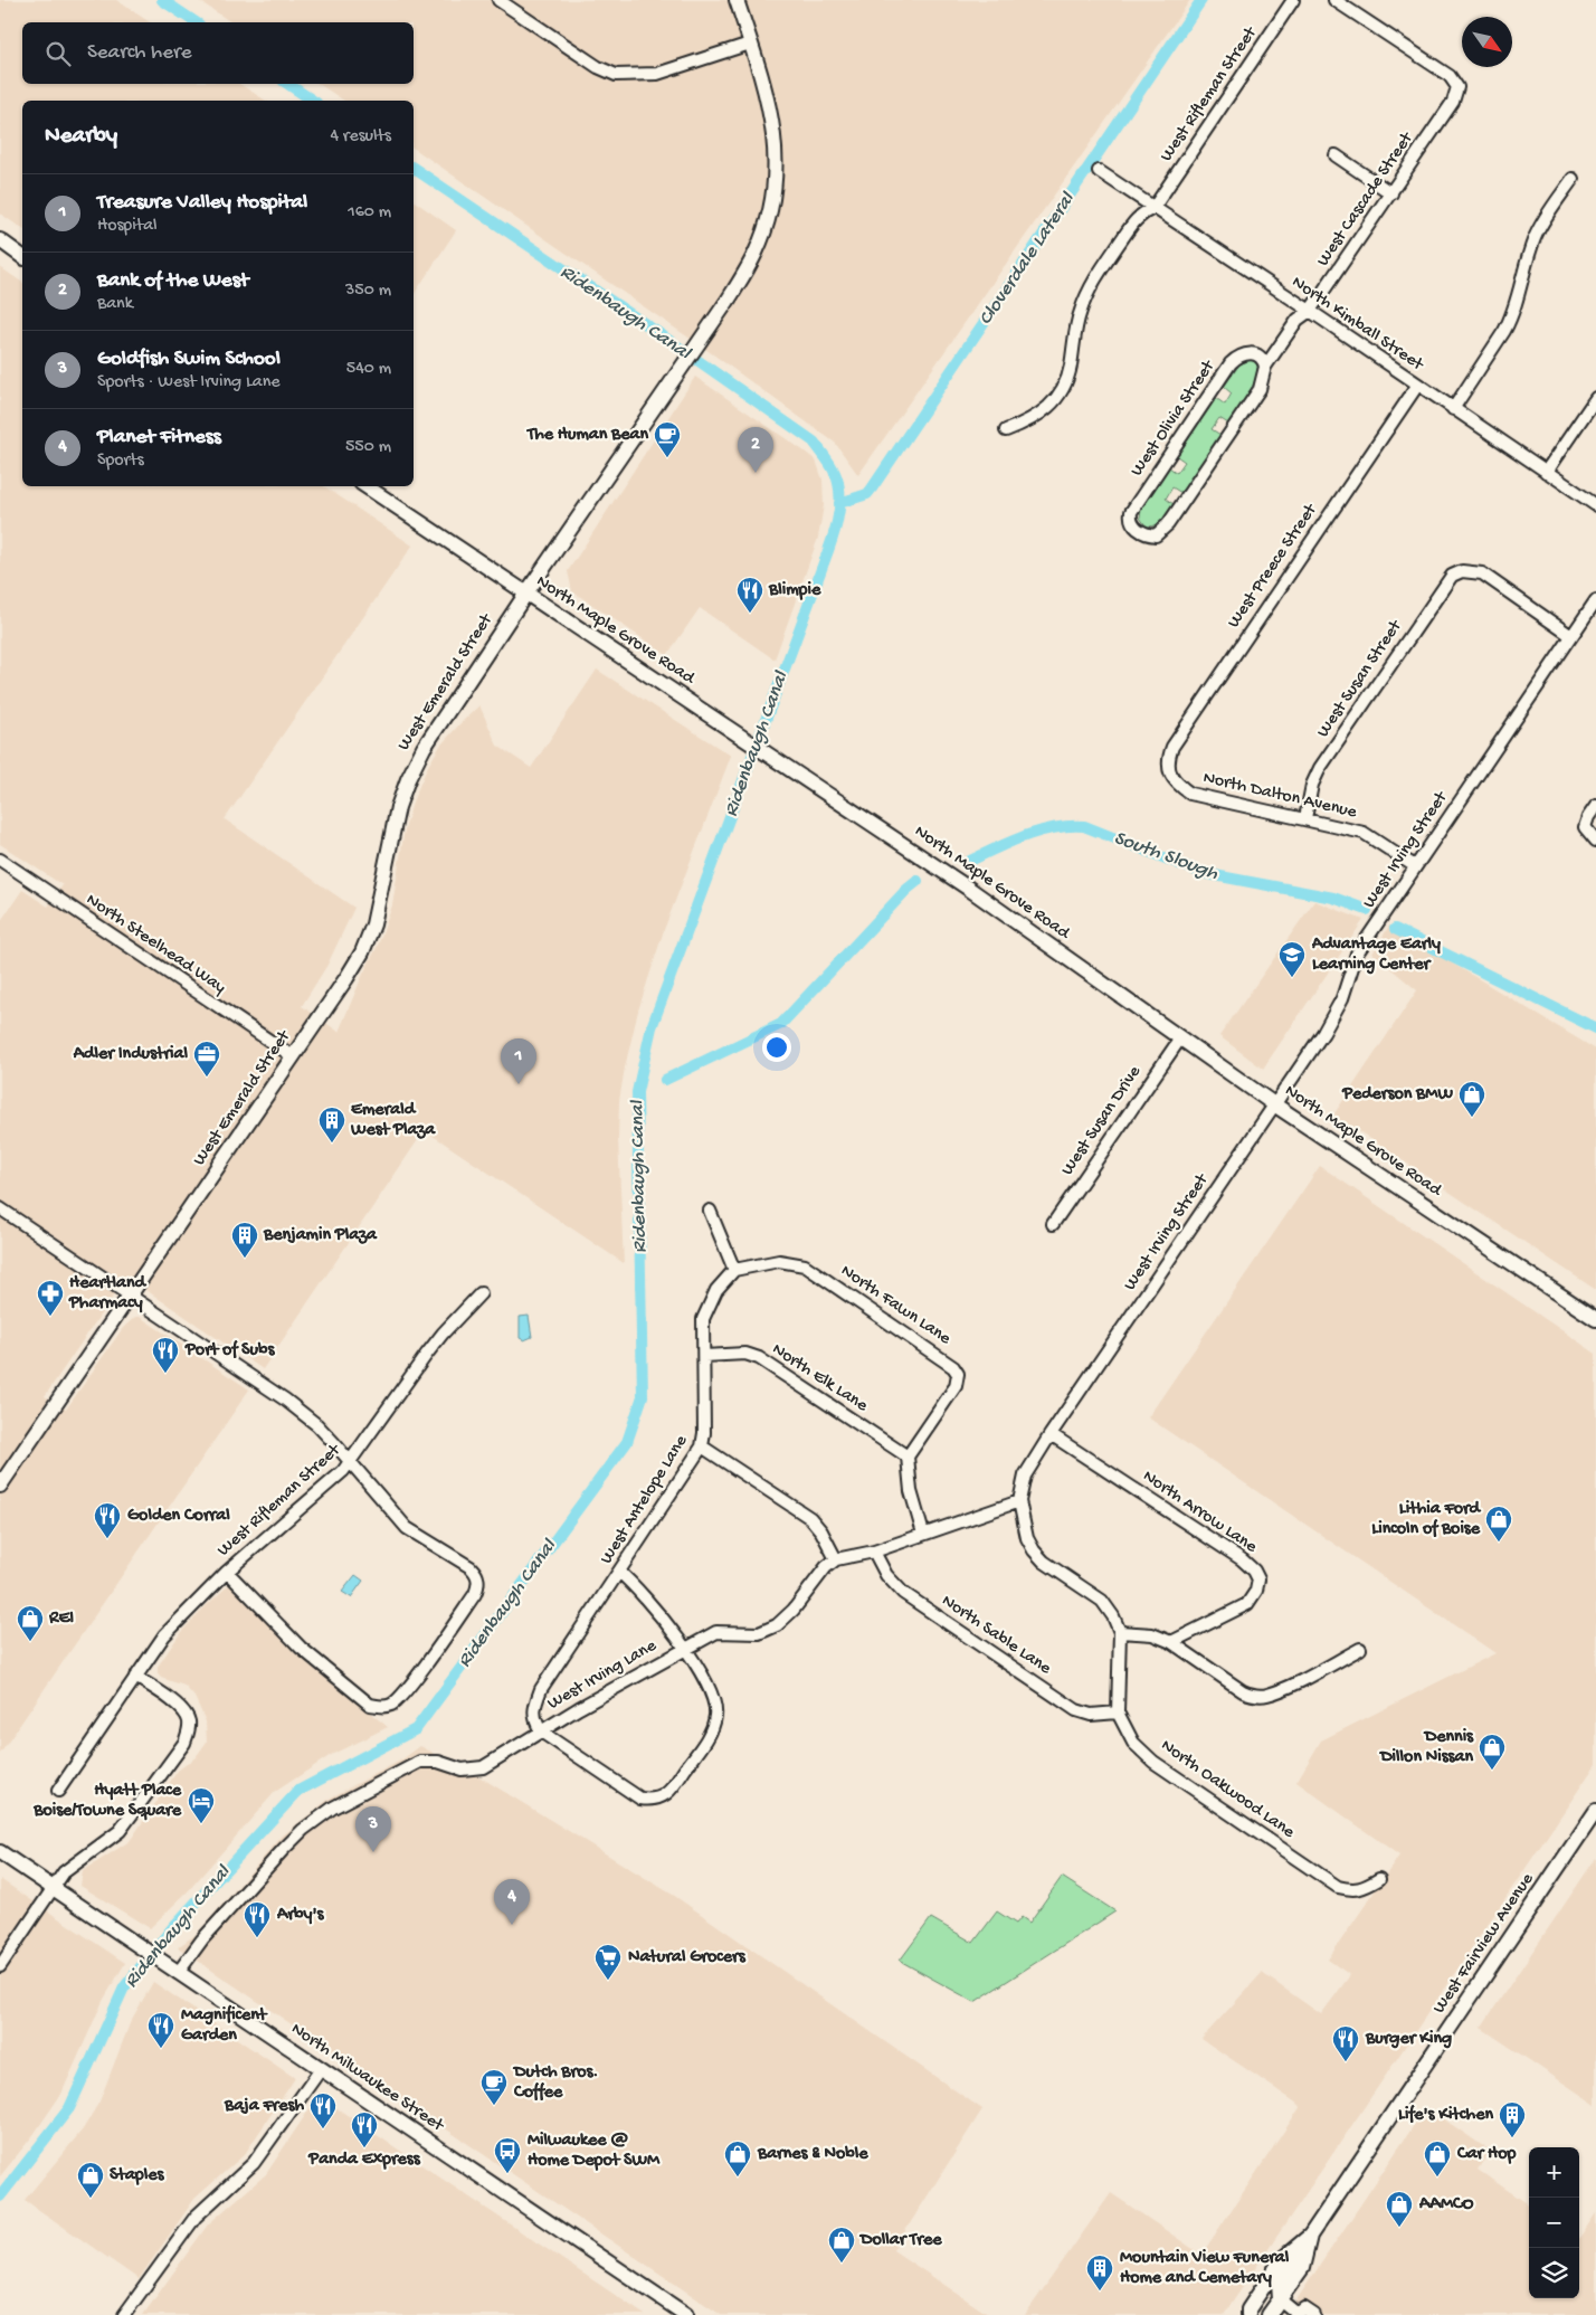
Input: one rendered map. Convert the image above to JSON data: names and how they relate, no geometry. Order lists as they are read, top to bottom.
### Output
{
  "streets": {
    "main road": [
      "North Maple Grove Road",
      "West Emerald Street",
      "West Fairview Avenue",
      "North Milwaukee Street"
    ],
    "street": [
      "West Rifleman Street",
      "West Cascade Street",
      "North Kimball Street",
      "West Olivia Street",
      "West Preece Street",
      "West Susan Street",
      "North Dalton Avenue",
      "West Irving Street",
      "North Steelhead Way",
      "West Susan Drive",
      "North Fawn Lane",
      "North Elk Lane",
      "West Antelope Lane",
      "North Arrow Lane",
      "North Sable Lane",
      "West Irving Lane",
      "North Oakwood Lane"
    ]
  },
  "crossings": [
    ["West Rifleman Street", "North Kimball Street"],
    ["West Cascade Street", "North Kimball Street"],
    ["West Cascade Street", "West Olivia Street"],
    ["North Kimball Street", "West Preece Street"],
    ["West Preece Street", "North Dalton Avenue"],
    ["North Maple Grove Road", "West Emerald Street"],
    ["North Maple Grove Road", "West Irving Street"],
    ["North Maple Grove Road", "West Susan Drive"],
    ["West Susan Street", "North Dalton Avenue"],
    ["West Susan Street", "West Irving Street"],
    ["West Emerald Street", "North Steelhead Way"],
    ["North Dalton Avenue", "West Irving Street"],
    ["West Irving Street", "North Arrow Lane"],
    ["North Fawn Lane", "North Elk Lane"],
    ["North Fawn Lane", "West Antelope Lane"],
    ["North Elk Lane", "West Antelope Lane"],
    ["West Antelope Lane", "West Irving Lane"],
    ["North Sable Lane", "North Oakwood Lane"],
    ["West Irving Lane", "North Milwaukee Street"]
  ],
  "water": ["Cloverdale Lateral", "Ridenbaugh Canal", "South Slough"],
  "places": {
    "cafe": ["The Human Bean", "Dutch Bros. Coffee"],
    "restaurant": [
      "Blimpie",
      "Port of Subs",
      "Golden Corral",
      "Arby's",
      "Magnificent Garden",
      "Burger King",
      "Baja Fresh",
      "Panda Express"
    ],
    "school or university": ["Advantage Early Learning Center"],
    "office": ["Adler Industrial"],
    "shop": [
      "Pederson BMW",
      "Lithia Ford Lincoln of Boise",
      "REI",
      "Dennis Dillon Nissan",
      "Barnes & Noble",
      "Car Hop",
      "Staples",
      "AAMCO",
      "Dollar Tree"
    ],
    "building": [
      "Emerald West Plaza",
      "Benjamin Plaza",
      "Life's Kitchen",
      "Mountain View Funeral Home and Cemetary"
    ],
    "pharmacy": ["Heartland Pharmacy"],
    "hotel": ["Hyatt Place Boise/Towne Square"],
    "supermarket": ["Natural Grocers"],
    "bus stop": ["Milwaukee @ Home Depot SWM"]
  },
  "north": "bottom right",
  "page": {
    "search": "Search here",
    "heading": ["Nearby", "4 results"],
    "list": [
      {
        "mark": "1",
        "name": "Treasure Valley Hospital",
        "note": "Hospital",
        "value": "160 m"
      },
      {
        "mark": "2",
        "name": "Bank of the West",
        "note": "Bank",
        "value": "350 m"
      },
      {
        "mark": "3",
        "name": "Goldfish Swim School",
        "note": "Sports · West Irving Lane",
        "value": "540 m"
      },
      {
        "mark": "4",
        "name": "Planet Fitness",
        "note": "Sports",
        "value": "550 m"
      }
    ],
    "pins": [
      "2",
      "1",
      "3",
      "4"
    ],
    "map_buttons": ["+", "−"]
  }
}
